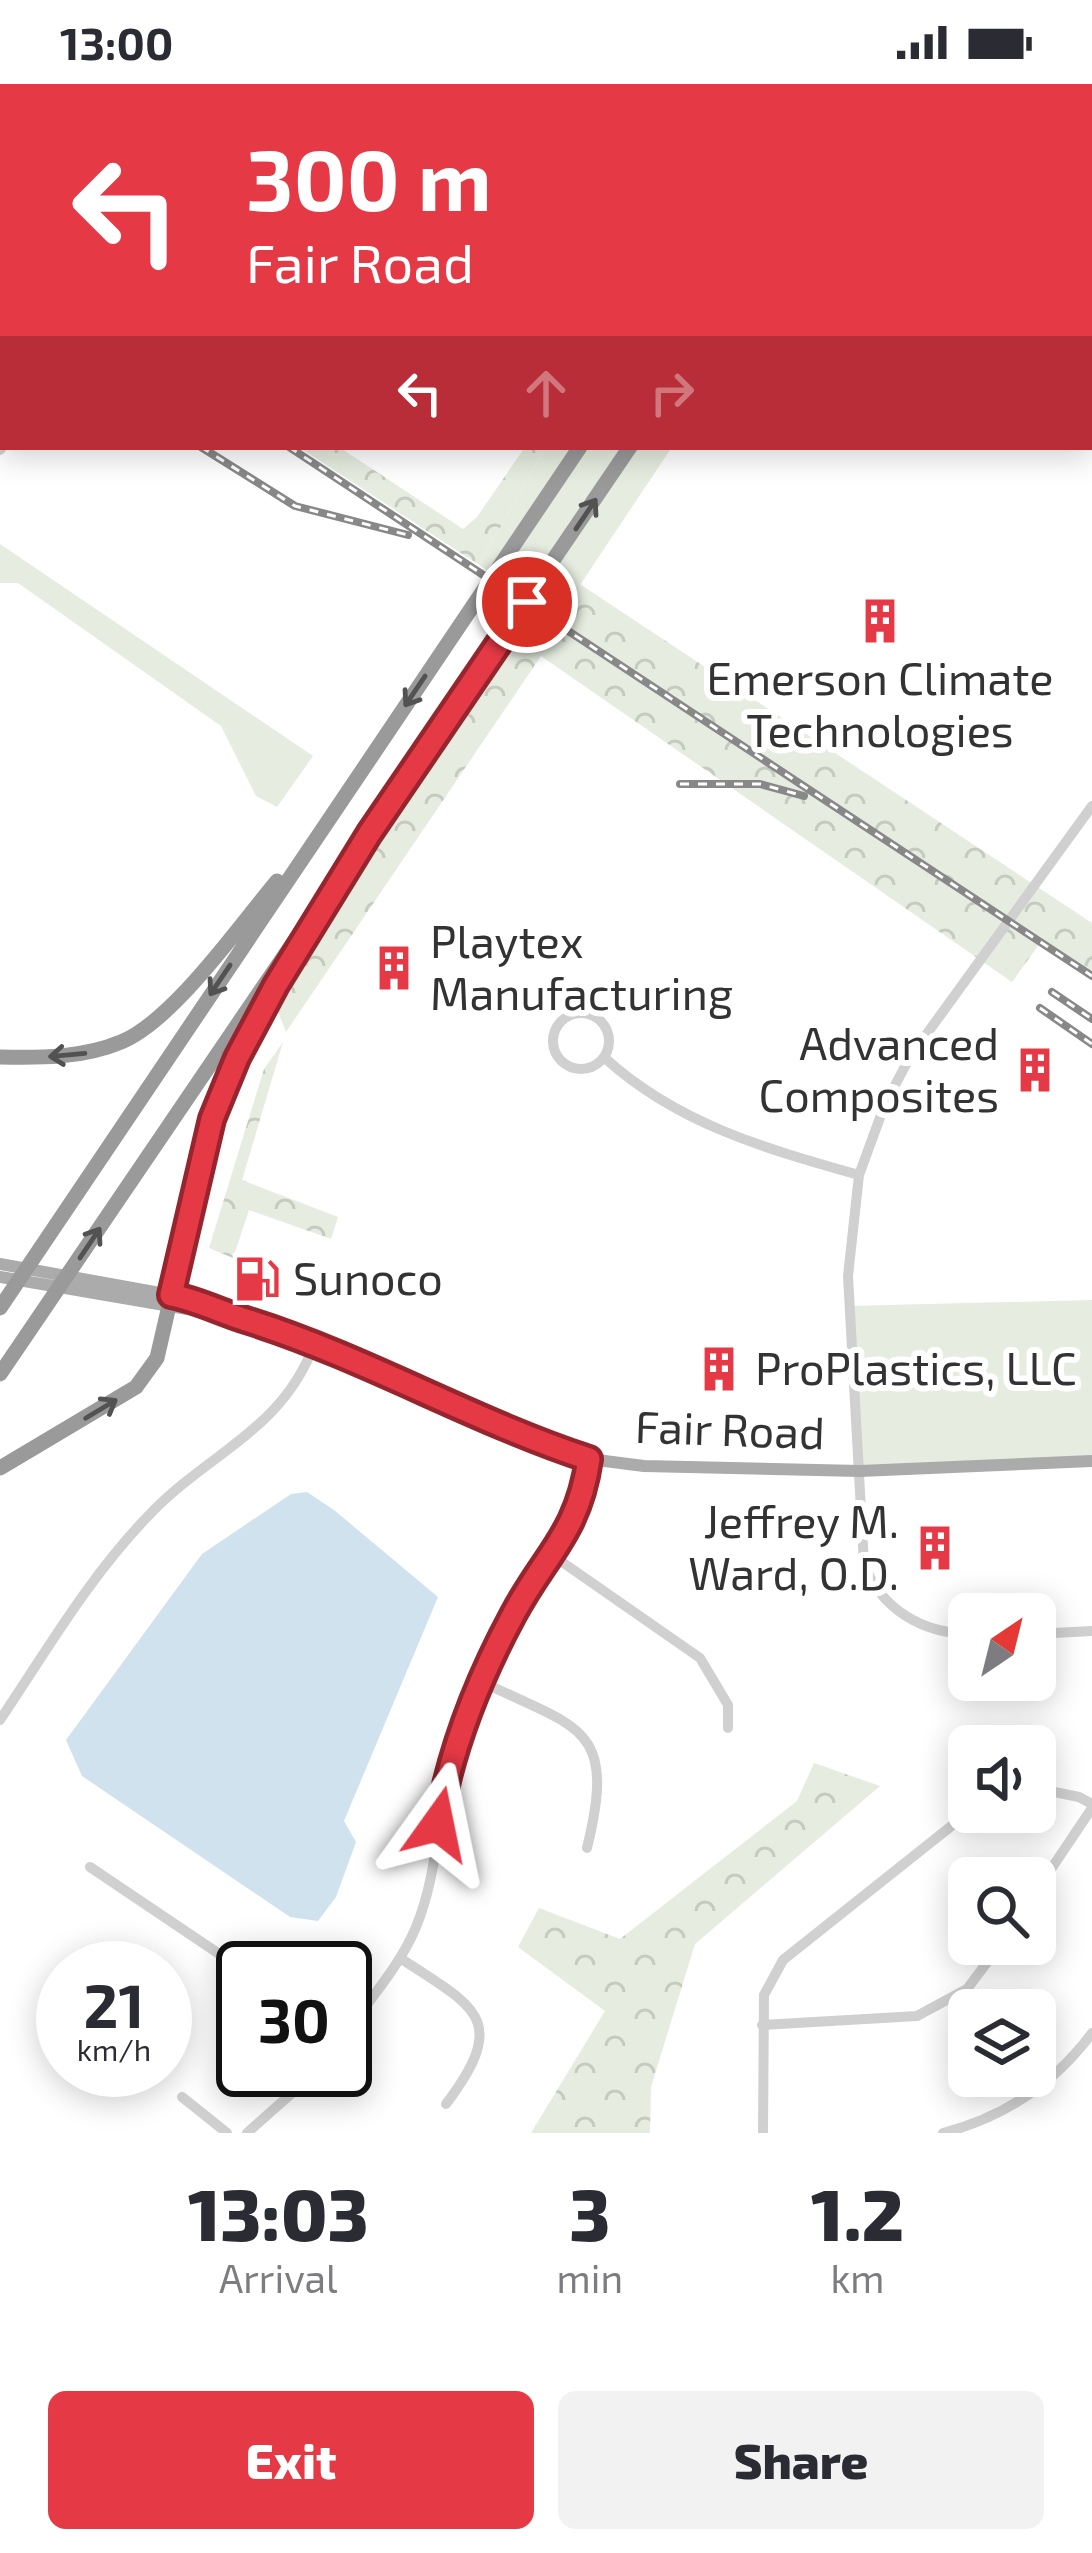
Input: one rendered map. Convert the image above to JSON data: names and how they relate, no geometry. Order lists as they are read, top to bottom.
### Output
{
  "streets": {
    "main road": ["Fair Road"]
  },
  "places": {
    "building": [
      "Emerson Climate Technologies",
      "Playtex Manufacturing",
      "Advanced Composites",
      "ProPlastics, LLC",
      "Jeffrey M. Ward, O.D."
    ],
    "fuel station": ["Sunoco"]
  },
  "north": "top right",
  "page": {
    "status": "13:00",
    "turn": ["300 m", "Fair Road"],
    "speed": "21 km/h",
    "limit": "30",
    "eta": [
      "13:03",
      "Arrival",
      "3",
      "min",
      "1.2",
      "km"
    ],
    "buttons": ["Exit", "Share"]
  }
}
